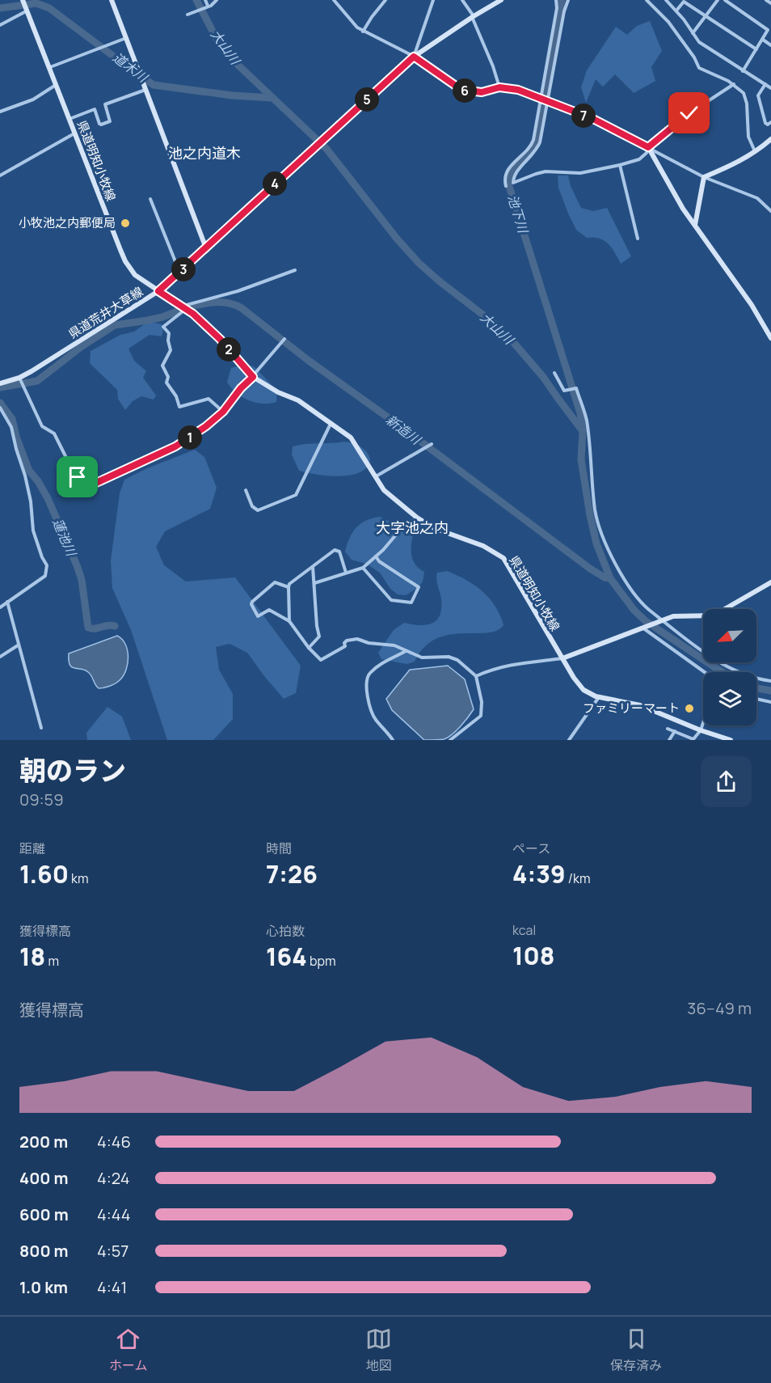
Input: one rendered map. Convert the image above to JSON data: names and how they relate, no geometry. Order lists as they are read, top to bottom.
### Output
{
  "streets": {
    "main road": ["県道明知小牧線", "県道荒井大草線"]
  },
  "crossings": [
    ["県道明知小牧線", "県道荒井大草線"]
  ],
  "districts": ["池之内道木", "大字池之内"],
  "water": [
    "大山川",
    "道木川",
    "池下川",
    "新造川",
    "蓮池川"
  ],
  "places": ["小牧池之内郵便局", "ファミリーマート"],
  "north": "bottom left",
  "page": {
    "pins": [
      "6",
      "5",
      "7",
      "4",
      "3",
      "2",
      "1"
    ],
    "heading": ["朝のラン", "09:59"],
    "stats": [
      ["距離", "1.60 km"],
      ["時間", "7:26"],
      ["ペース", "4:39 /km"],
      ["獲得標高", "18 m"],
      ["心拍数", "164 bpm"],
      ["kcal", "108"]
    ],
    "chart": ["獲得標高", "36–49 m"],
    "list": [
      {
        "name": "200 m",
        "note": "4:46"
      },
      {
        "name": "400 m",
        "note": "4:24"
      },
      {
        "name": "600 m",
        "note": "4:44"
      },
      {
        "name": "800 m",
        "note": "4:57"
      },
      {
        "name": "1.0 km",
        "note": "4:41"
      }
    ],
    "tabs": ["ホーム", "地図", "保存済み"]
  }
}
